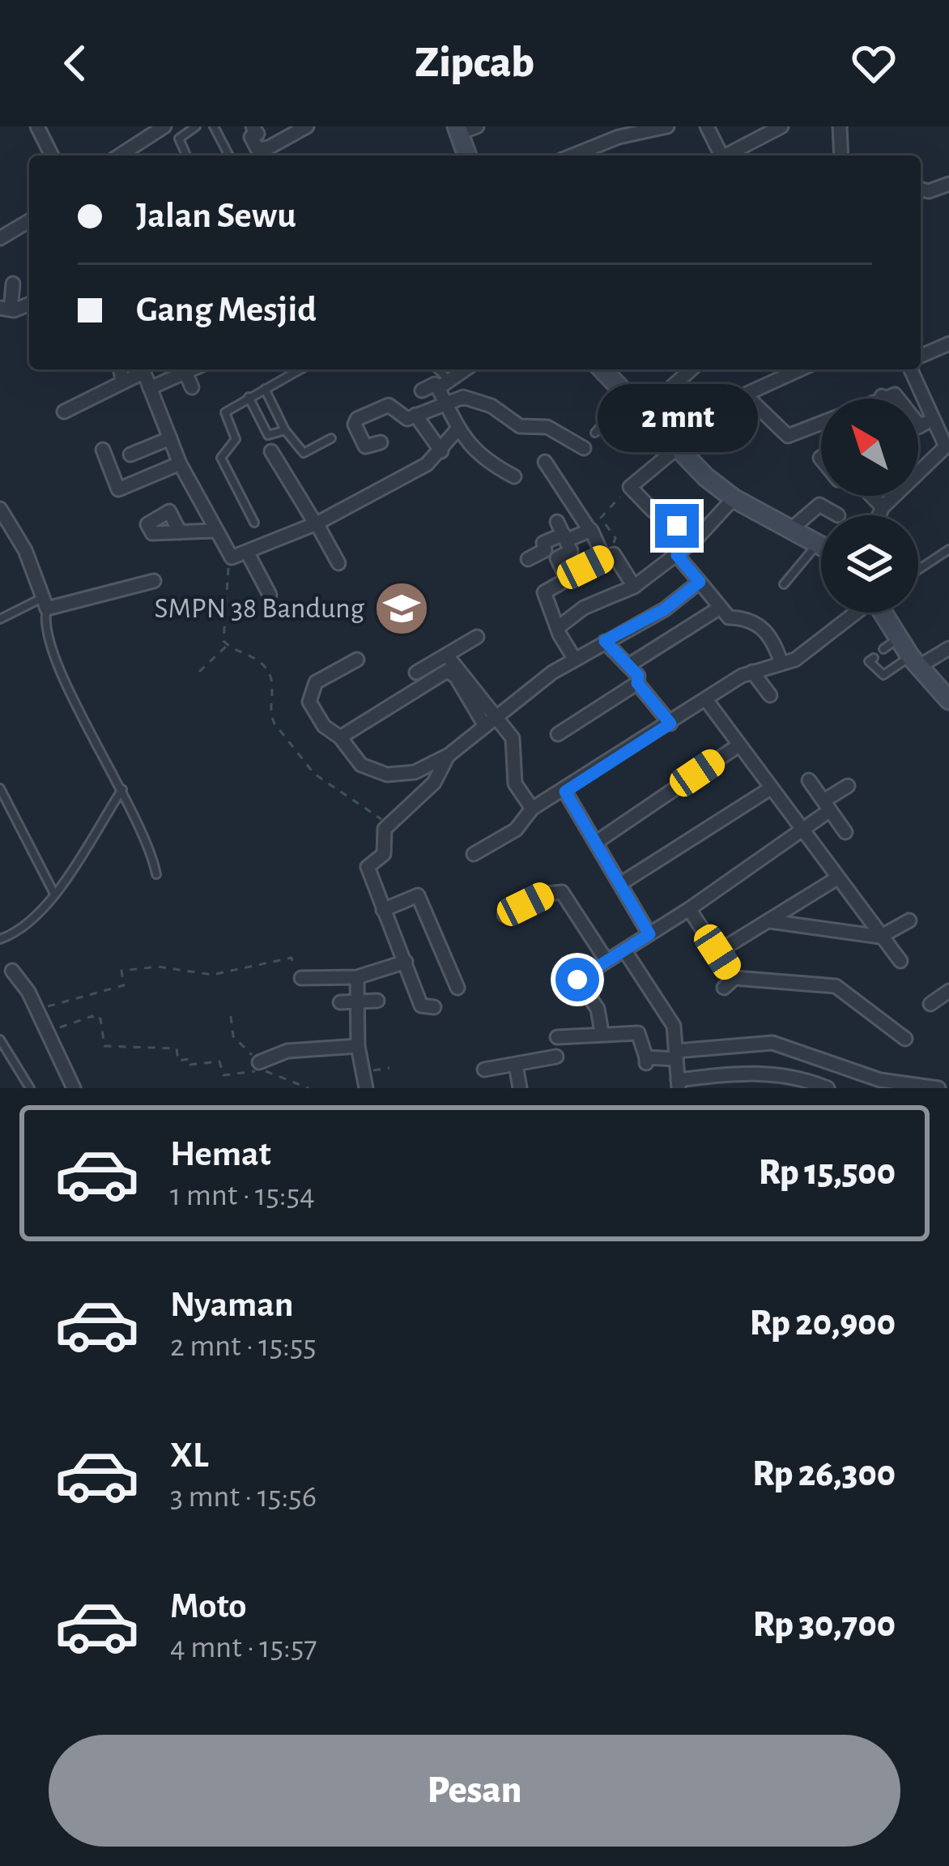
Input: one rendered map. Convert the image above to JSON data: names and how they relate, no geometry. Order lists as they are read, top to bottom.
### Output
{
  "places": {
    "school or university": ["SMPN 38 Bandung"]
  },
  "north": "top left",
  "page": {
    "header": "Zipcab",
    "banner": ["Jalan Sewu", "Gang Mesjid"],
    "bubble": "2 mnt",
    "list": [
      {
        "name": "Hemat",
        "note": "1 mnt · 15:54",
        "value": "Rp 15,500"
      },
      {
        "name": "Nyaman",
        "note": "2 mnt · 15:55",
        "value": "Rp 20,900"
      },
      {
        "name": "XL",
        "note": "3 mnt · 15:56",
        "value": "Rp 26,300"
      },
      {
        "name": "Moto",
        "note": "4 mnt · 15:57",
        "value": "Rp 30,700"
      }
    ],
    "buttons": "Pesan"
  }
}
